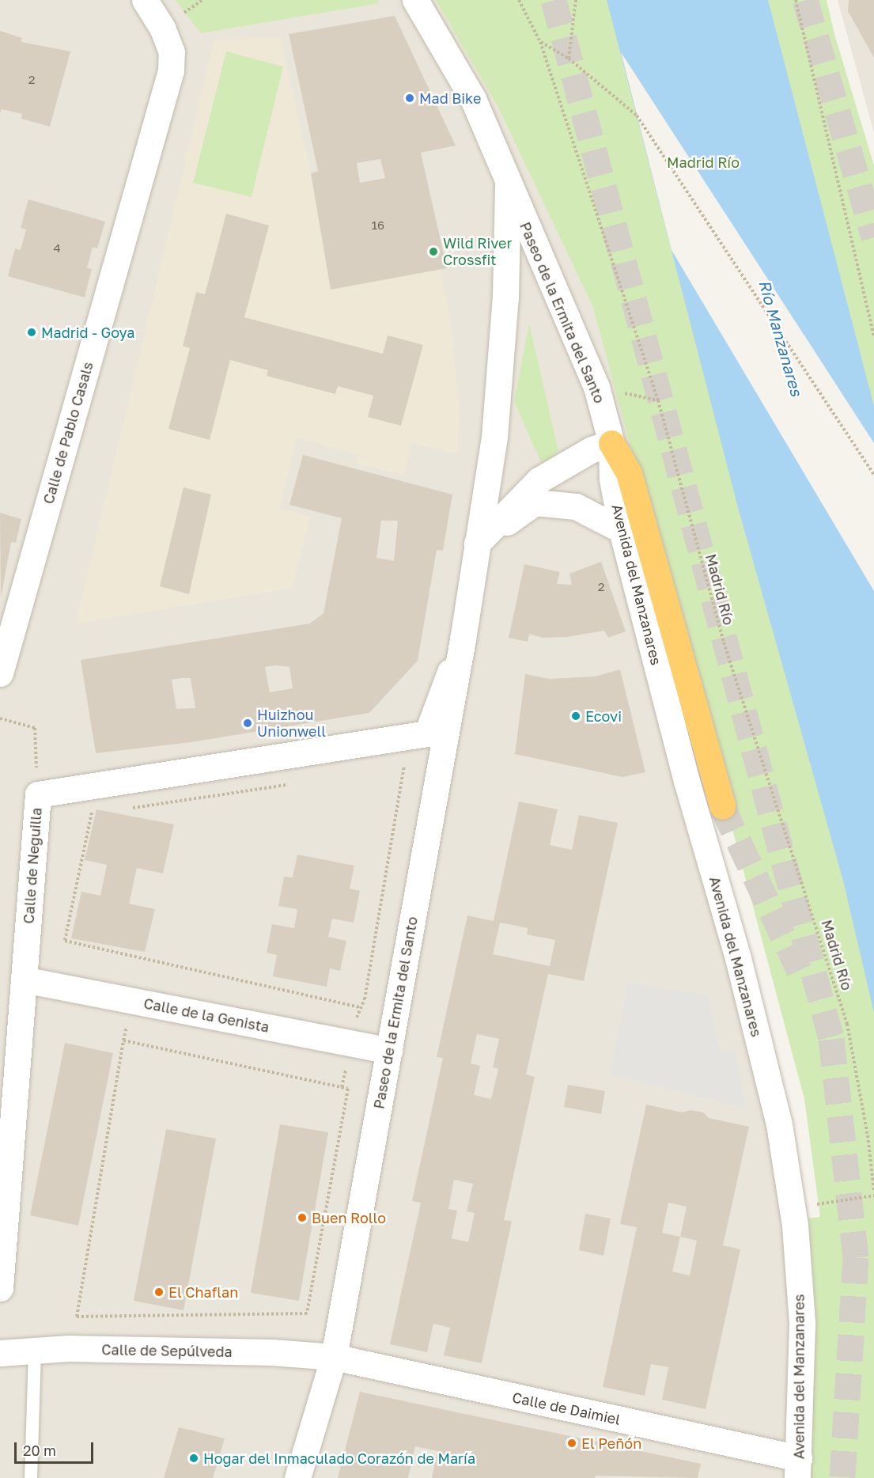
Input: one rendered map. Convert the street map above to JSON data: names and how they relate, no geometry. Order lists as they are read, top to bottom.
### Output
{
  "streets": {
    "street": [
      "Paseo de la Ermita del Santo",
      "Calle de Pablo Casals",
      "Avenida del Manzanares",
      "Calle de Neguilla",
      "Calle de la Genista",
      "Calle de Sepúlveda",
      "Calle de Daimiel"
    ],
    "path": ["Madrid Río"]
  },
  "crossings": [
    ["Paseo de la Ermita del Santo", "Avenida del Manzanares"],
    ["Paseo de la Ermita del Santo", "Calle de Neguilla"],
    ["Paseo de la Ermita del Santo", "Calle de la Genista"],
    ["Paseo de la Ermita del Santo", "Calle de Sepúlveda"],
    ["Paseo de la Ermita del Santo", "Calle de Daimiel"],
    ["Avenida del Manzanares", "Calle de Daimiel"],
    ["Calle de Neguilla", "Calle de la Genista"],
    ["Calle de Sepúlveda", "Calle de Daimiel"]
  ],
  "water": ["Río Manzanares"],
  "parks": ["Madrid Río"],
  "places": [
    "Mad Bike",
    "Wild River Crossfit",
    "Madrid - Goya",
    "Ecovi",
    "Huizhou Unionwell",
    "Buen Rollo",
    "El Chaflan",
    "El Peñón",
    "Hogar del Inmaculado Corazón de María"
  ],
  "house_numbers": [
    "2",
    "16",
    "4",
    "2"
  ],
  "scale_bar": "20 m"
}
